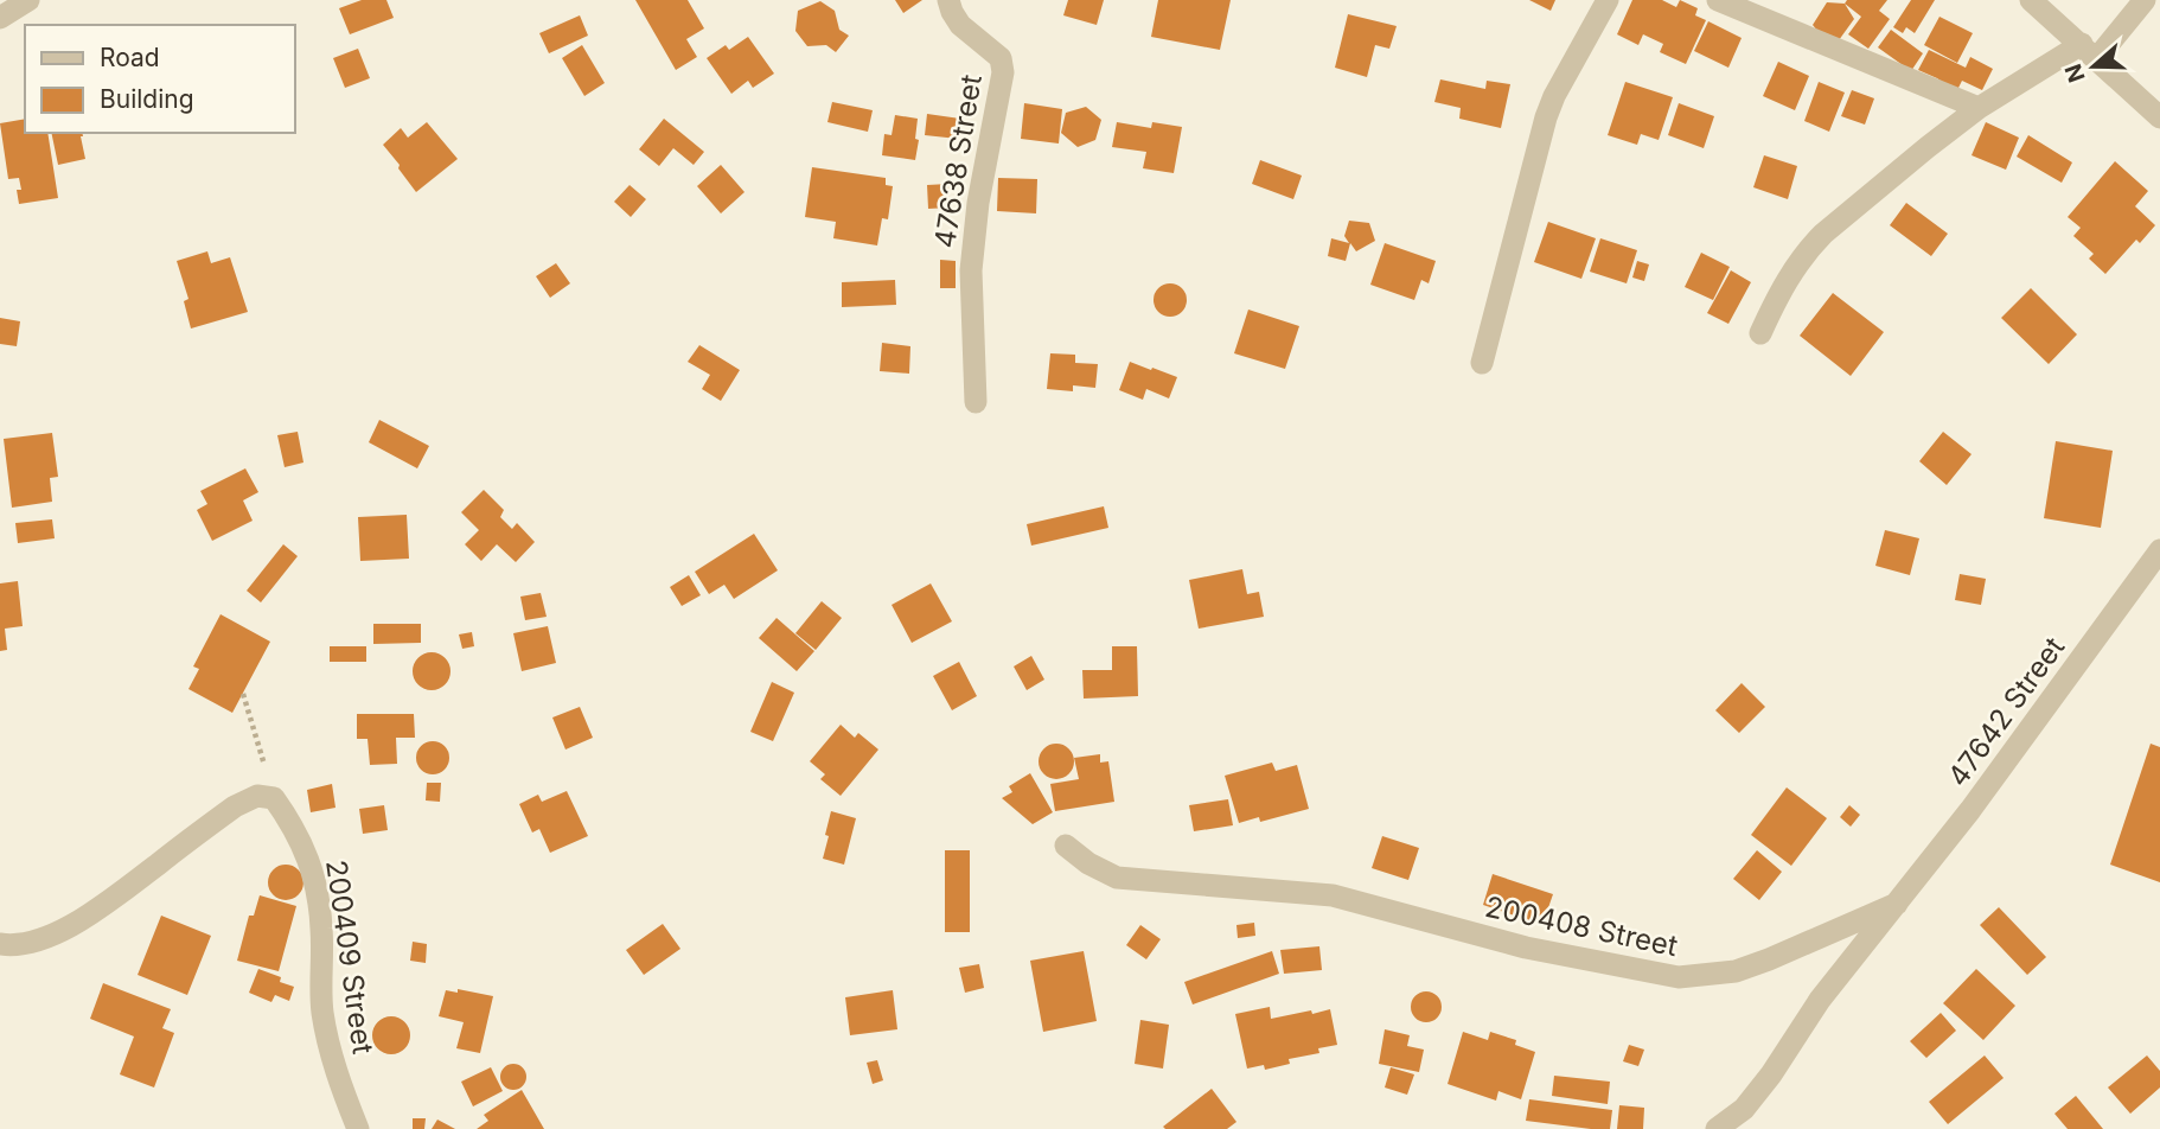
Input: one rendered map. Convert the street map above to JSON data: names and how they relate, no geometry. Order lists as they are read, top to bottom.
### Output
{
  "streets": {
    "street": [
      "47638 Street",
      "47642 Street",
      "200408 Street",
      "200409 Street"
    ]
  },
  "crossings": [
    ["47642 Street", "200408 Street"]
  ],
  "legend": ["Road", "Building"],
  "north": "left"
}
